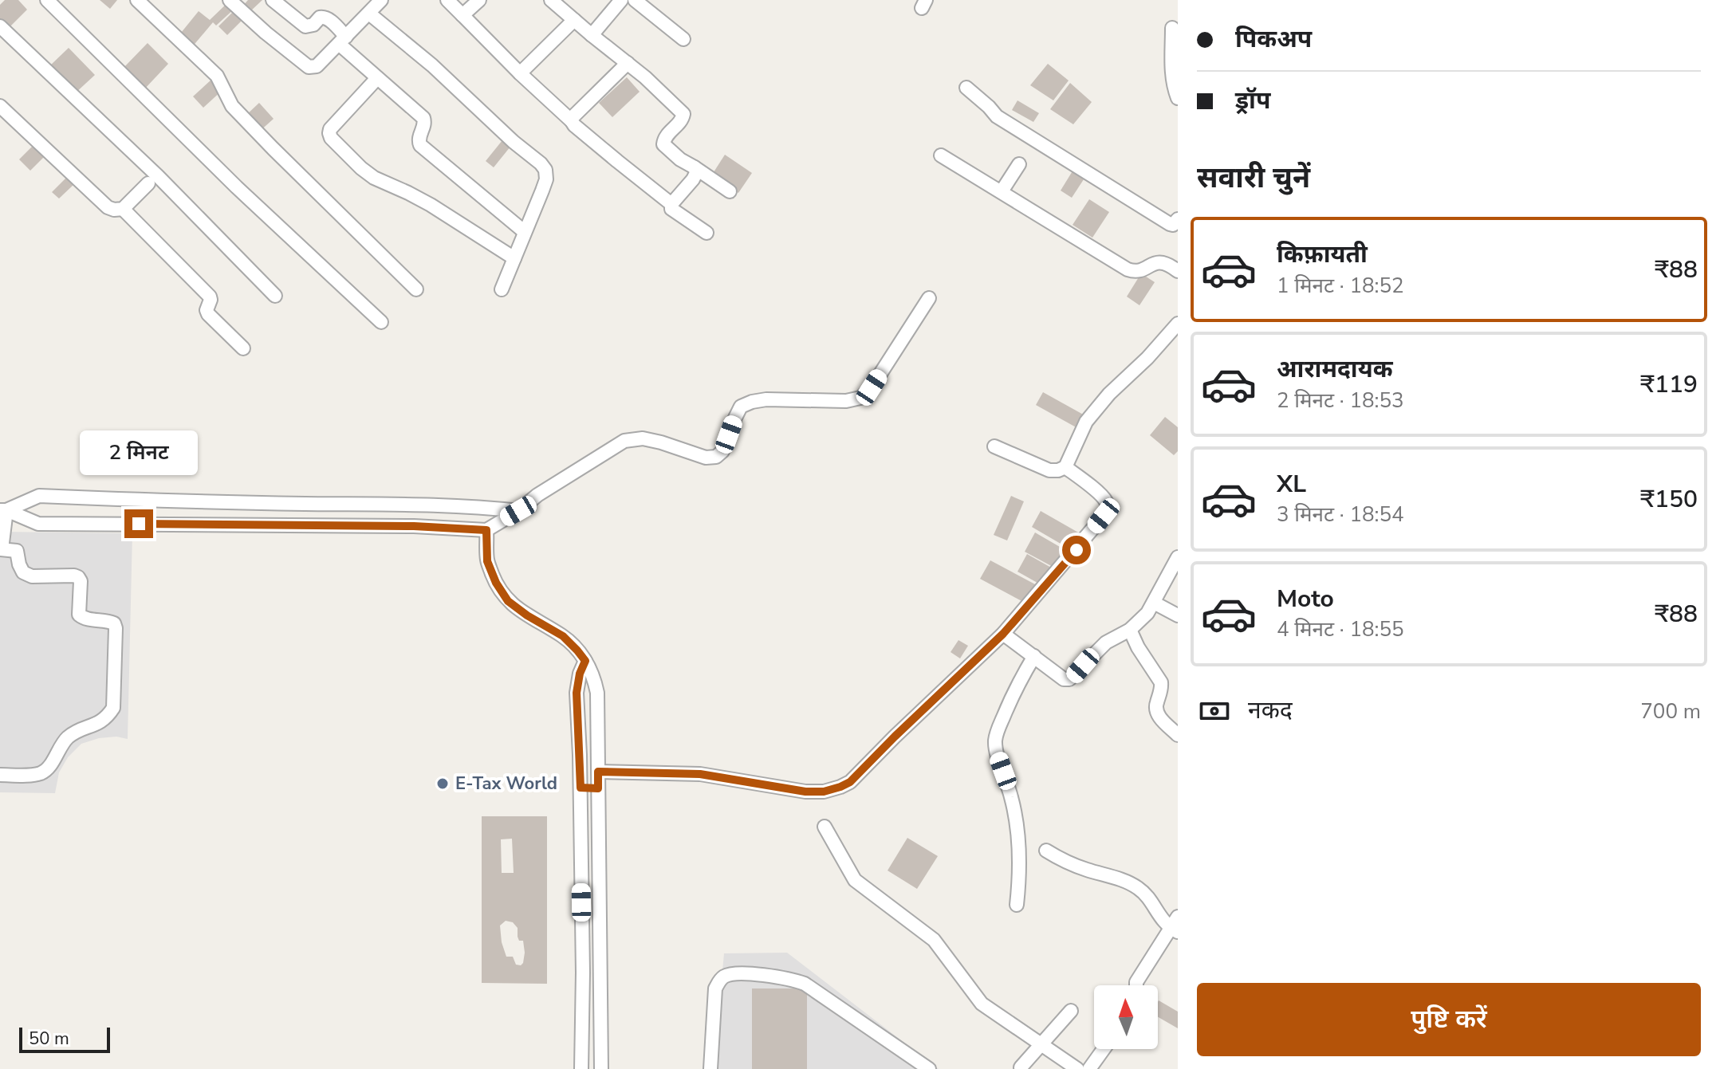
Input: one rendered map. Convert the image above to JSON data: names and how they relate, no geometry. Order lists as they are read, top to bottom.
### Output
{
  "places": ["E-Tax World"],
  "scale_bar": "50 m",
  "north": "top",
  "page": {
    "banner": ["पिकअप", "ड्रॉप"],
    "heading": "सवारी चुनें",
    "list": [
      {
        "name": "किफ़ायती",
        "note": "1 मिनट · 18:52",
        "value": "₹88"
      },
      {
        "name": "आरामदायक",
        "note": "2 मिनट · 18:53",
        "value": "₹119"
      },
      {
        "name": "XL",
        "note": "3 मिनट · 18:54",
        "value": "₹150"
      },
      {
        "name": "Moto",
        "note": "4 मिनट · 18:55",
        "value": "₹88"
      }
    ],
    "bubble": "2 मिनट",
    "pay": ["नकद", "700 m"],
    "buttons": "पुष्टि करें",
    "scale": "50 m"
  }
}
